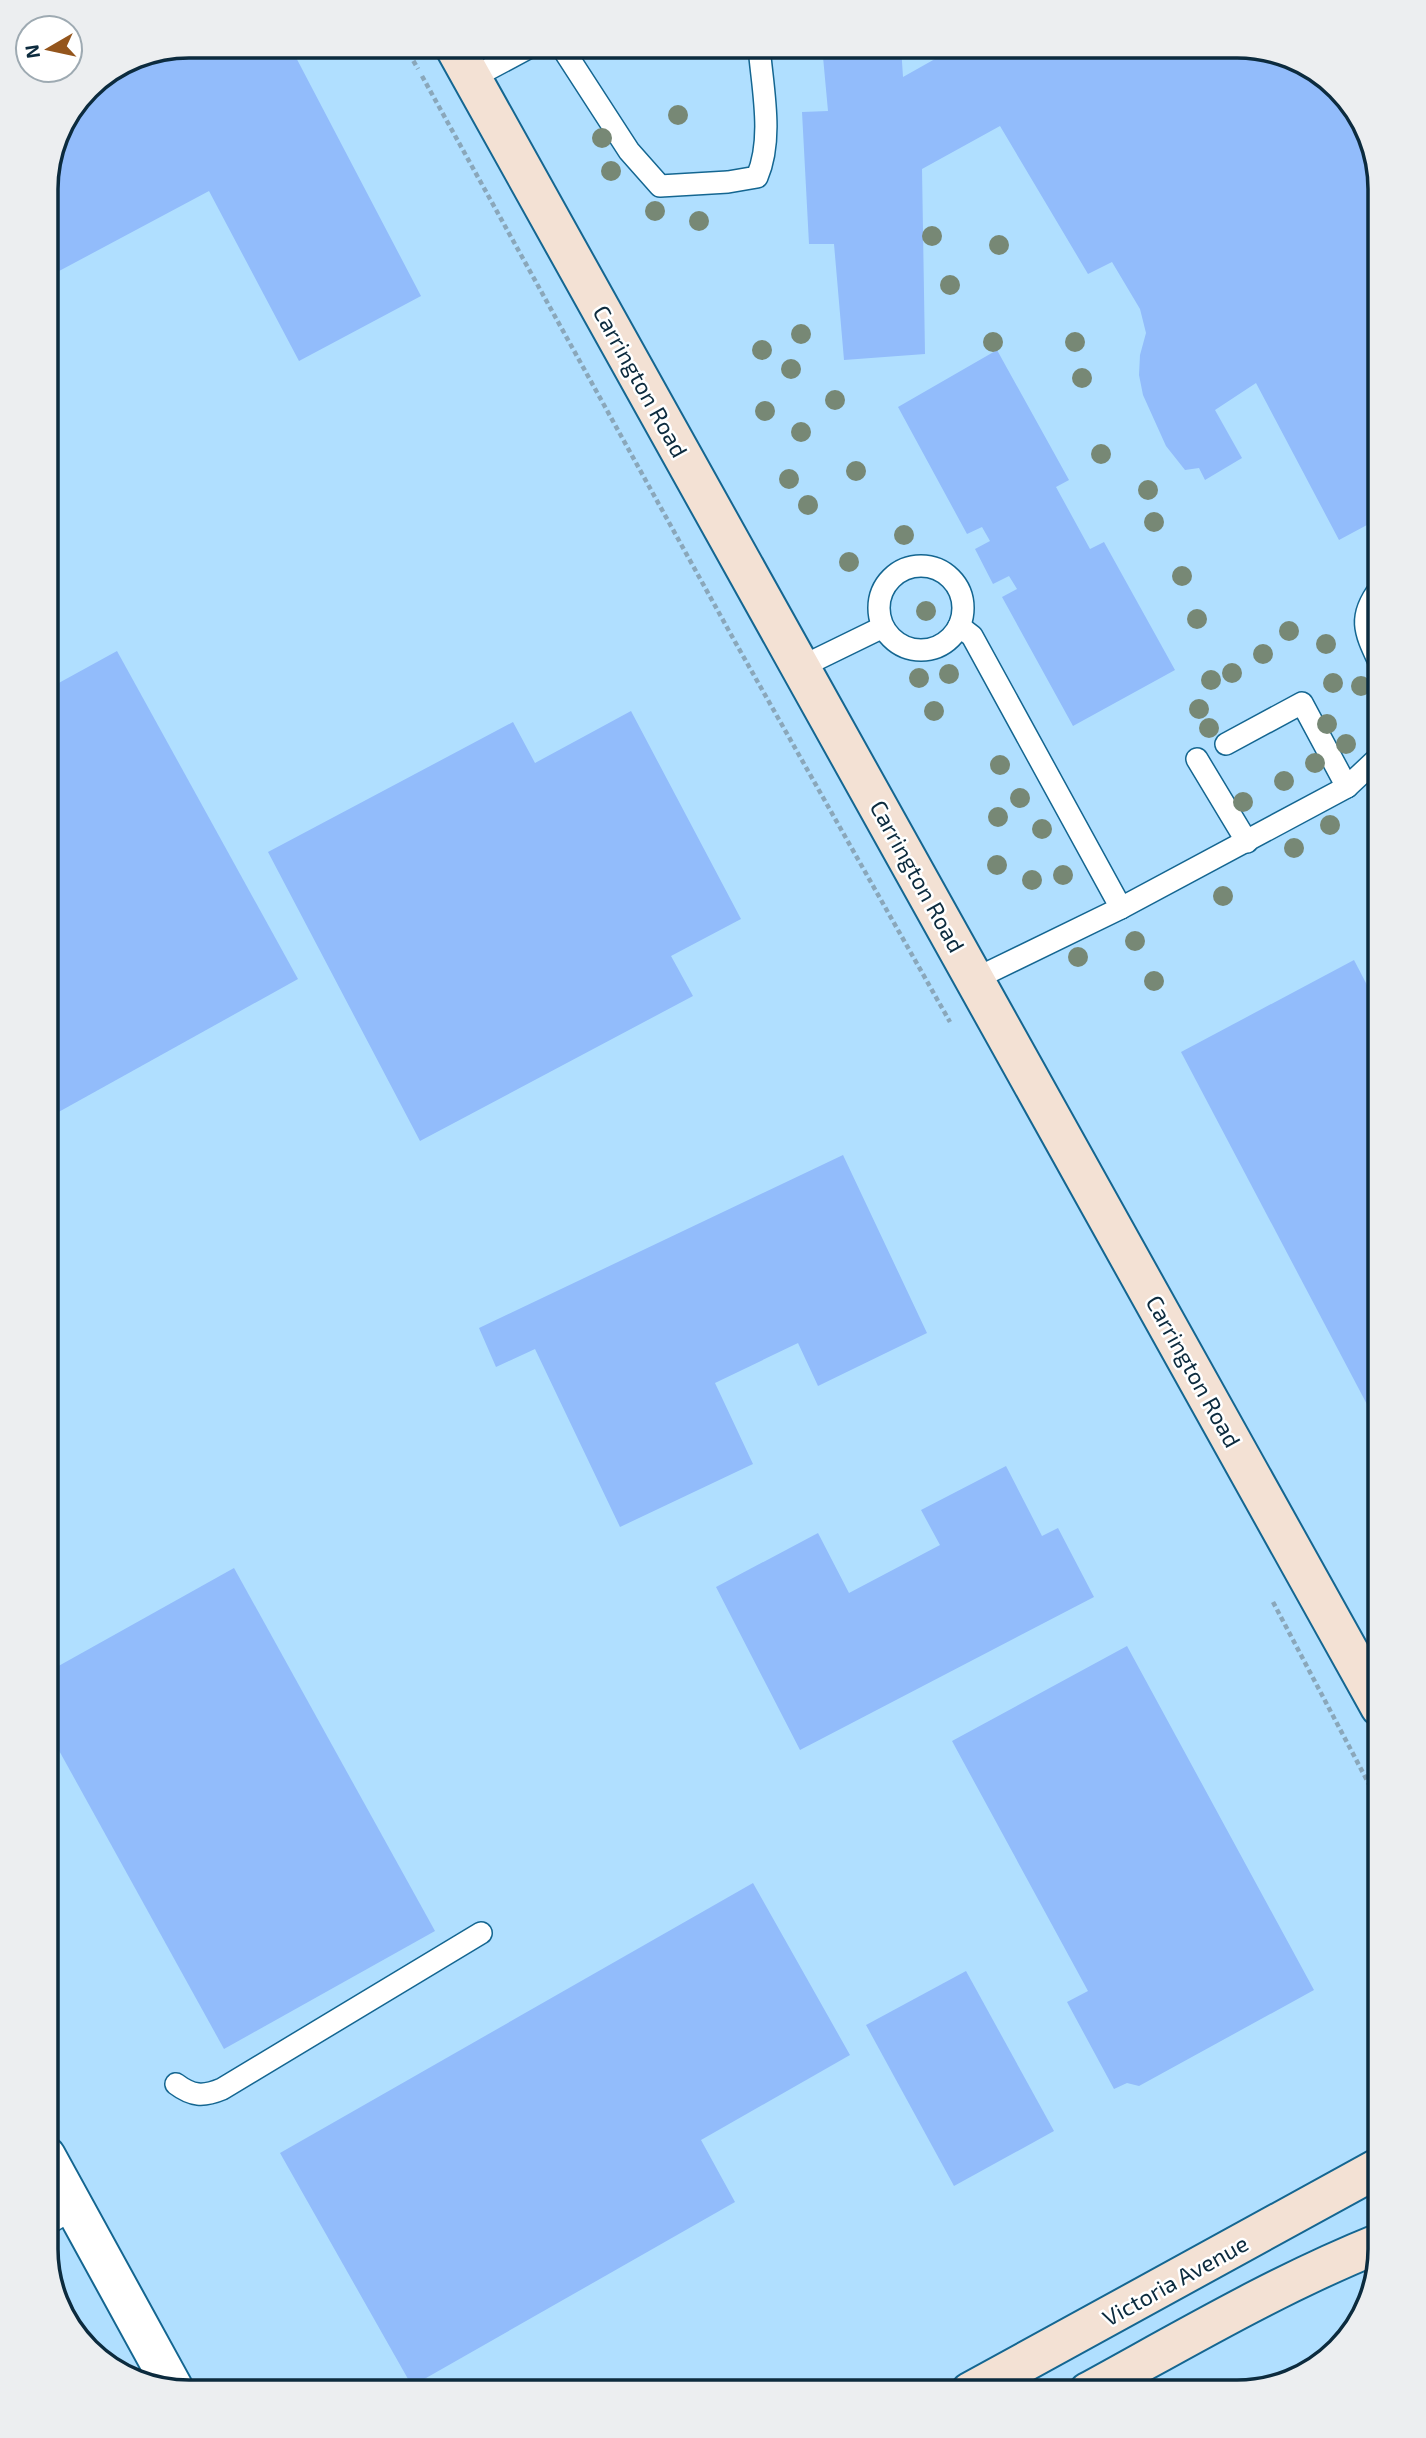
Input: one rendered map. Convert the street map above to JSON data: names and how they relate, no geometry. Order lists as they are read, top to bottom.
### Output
{
  "streets": {
    "main road": ["Carrington Road", "Victoria Avenue"]
  },
  "north": "left"
}
